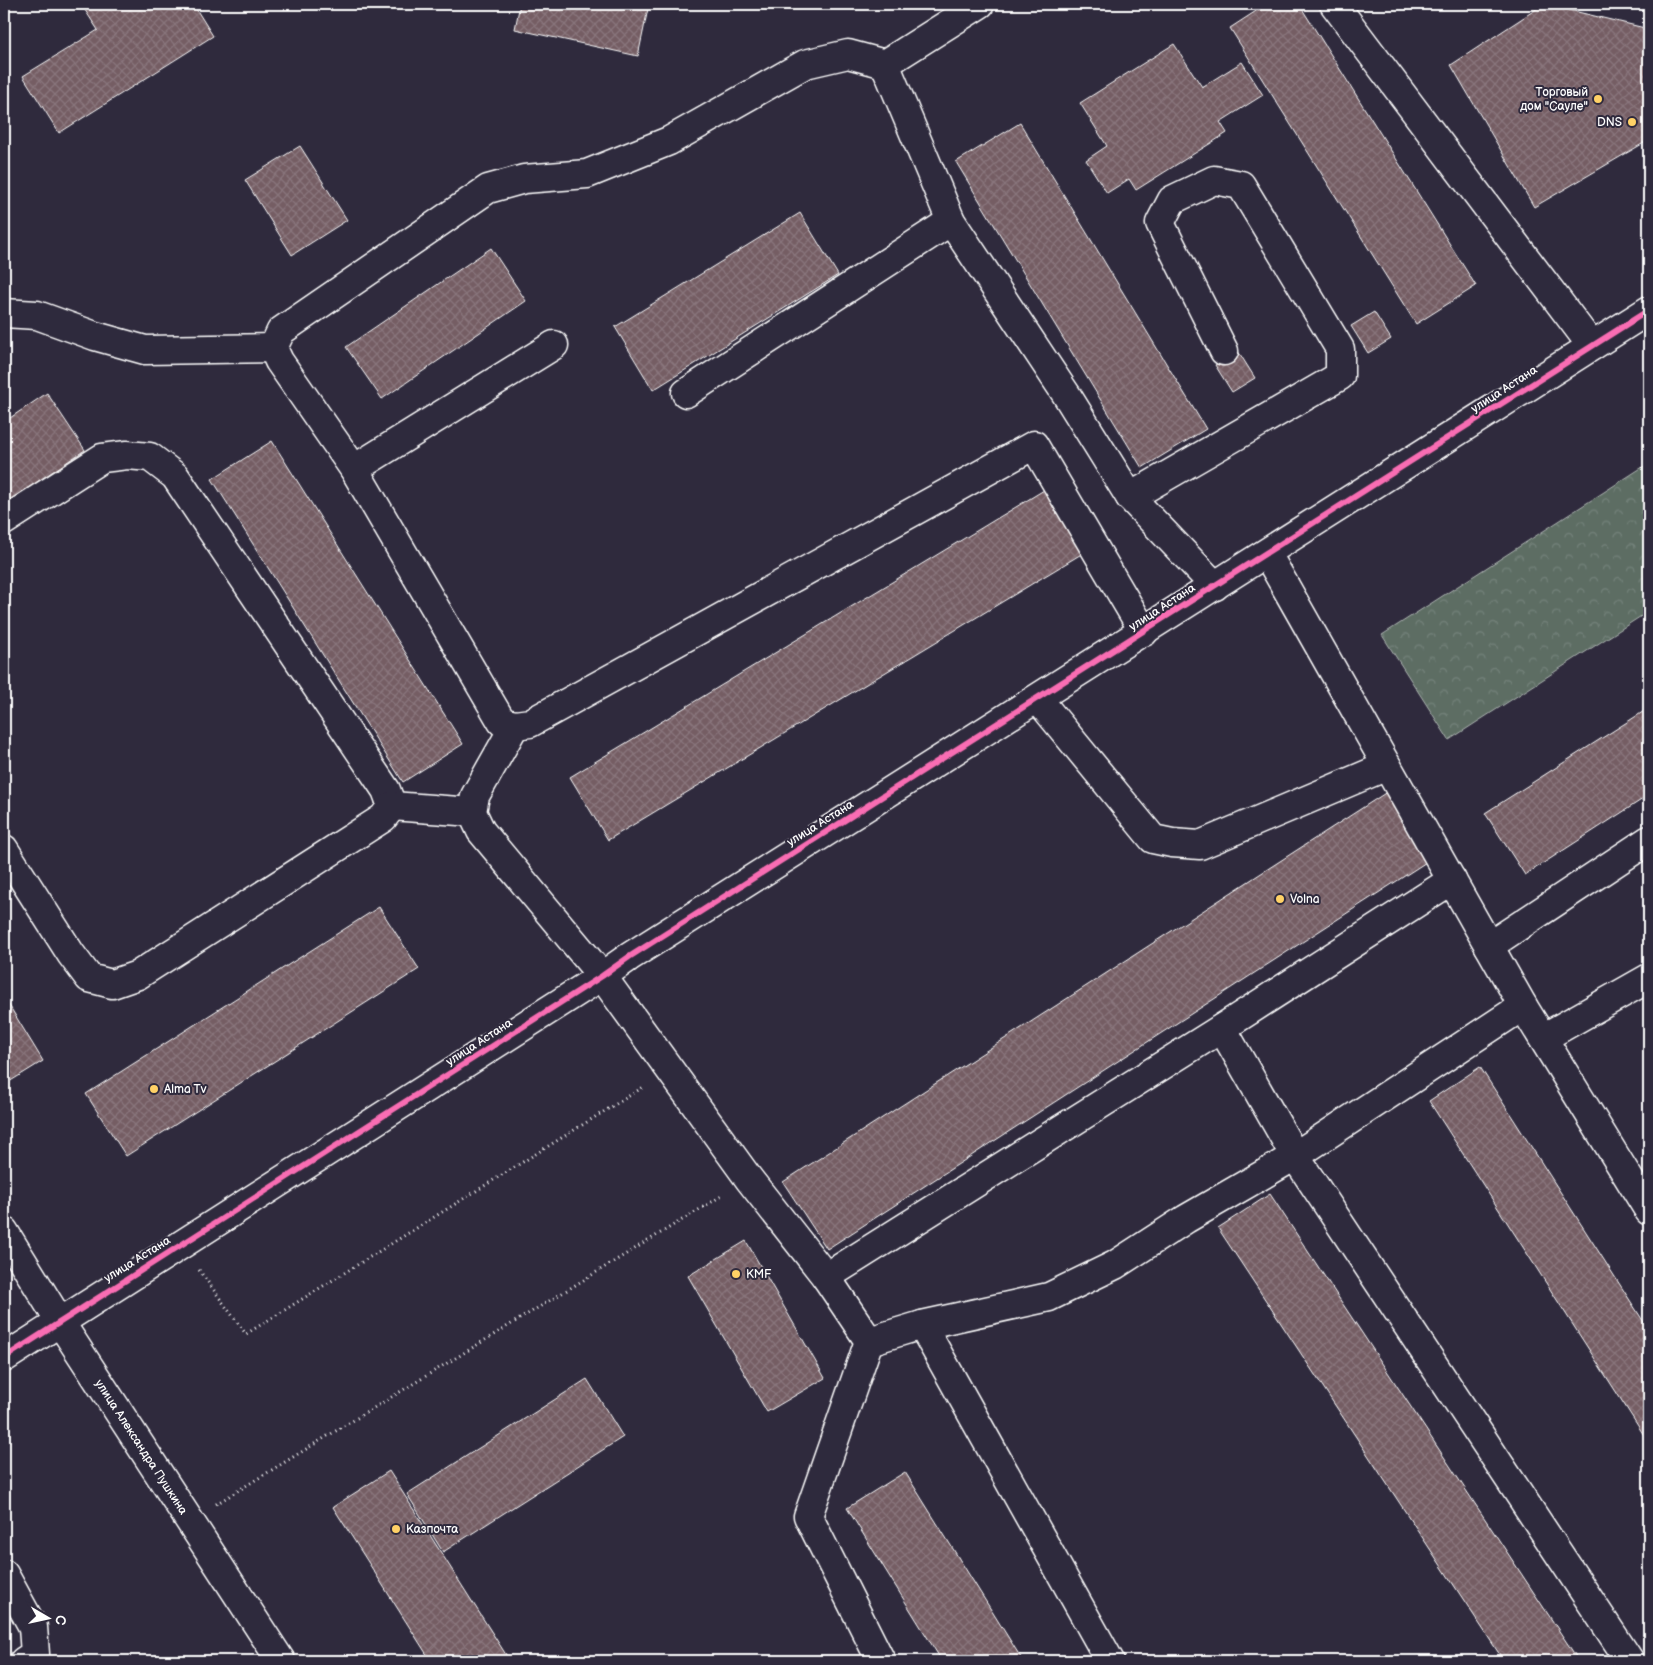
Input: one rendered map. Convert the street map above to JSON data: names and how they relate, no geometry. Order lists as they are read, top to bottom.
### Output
{
  "streets": {
    "street": ["улица Астана", "улица Александра Пушкина"]
  },
  "crossings": [
    ["улица Астана", "улица Александра Пушкина"]
  ],
  "places": [
    "Торговый дом \"Сауле\"",
    "DNS",
    "Volna",
    "Alma Tv",
    "KMF",
    "Казпочта"
  ],
  "north": "right"
}
